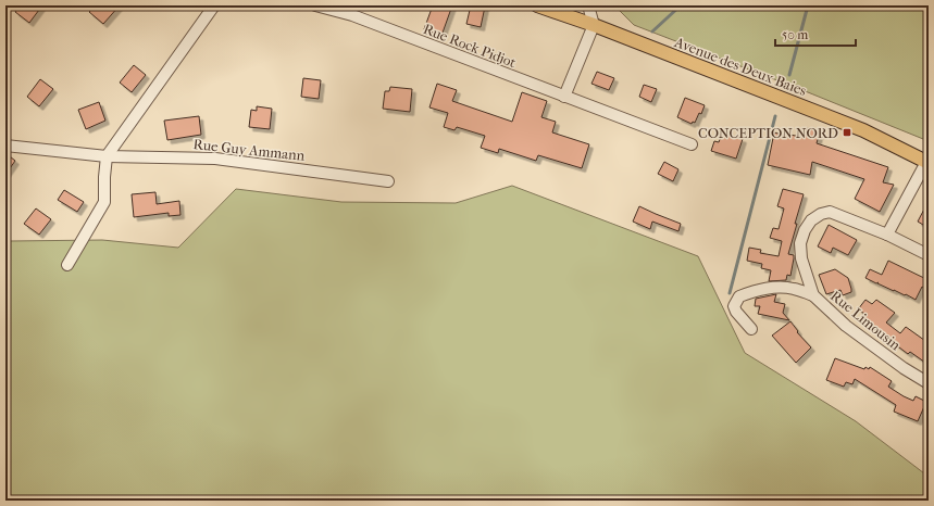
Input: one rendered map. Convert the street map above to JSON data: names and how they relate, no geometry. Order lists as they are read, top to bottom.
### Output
{
  "streets": {
    "main road": ["Avenue des Deux Baies"],
    "street": ["Rue Rock Pidjot", "Rue Guy Ammann", "Rue Limousin"]
  },
  "places": {
    "transit": ["CONCEPTION NORD"]
  },
  "scale_bar": "50 m"
}
